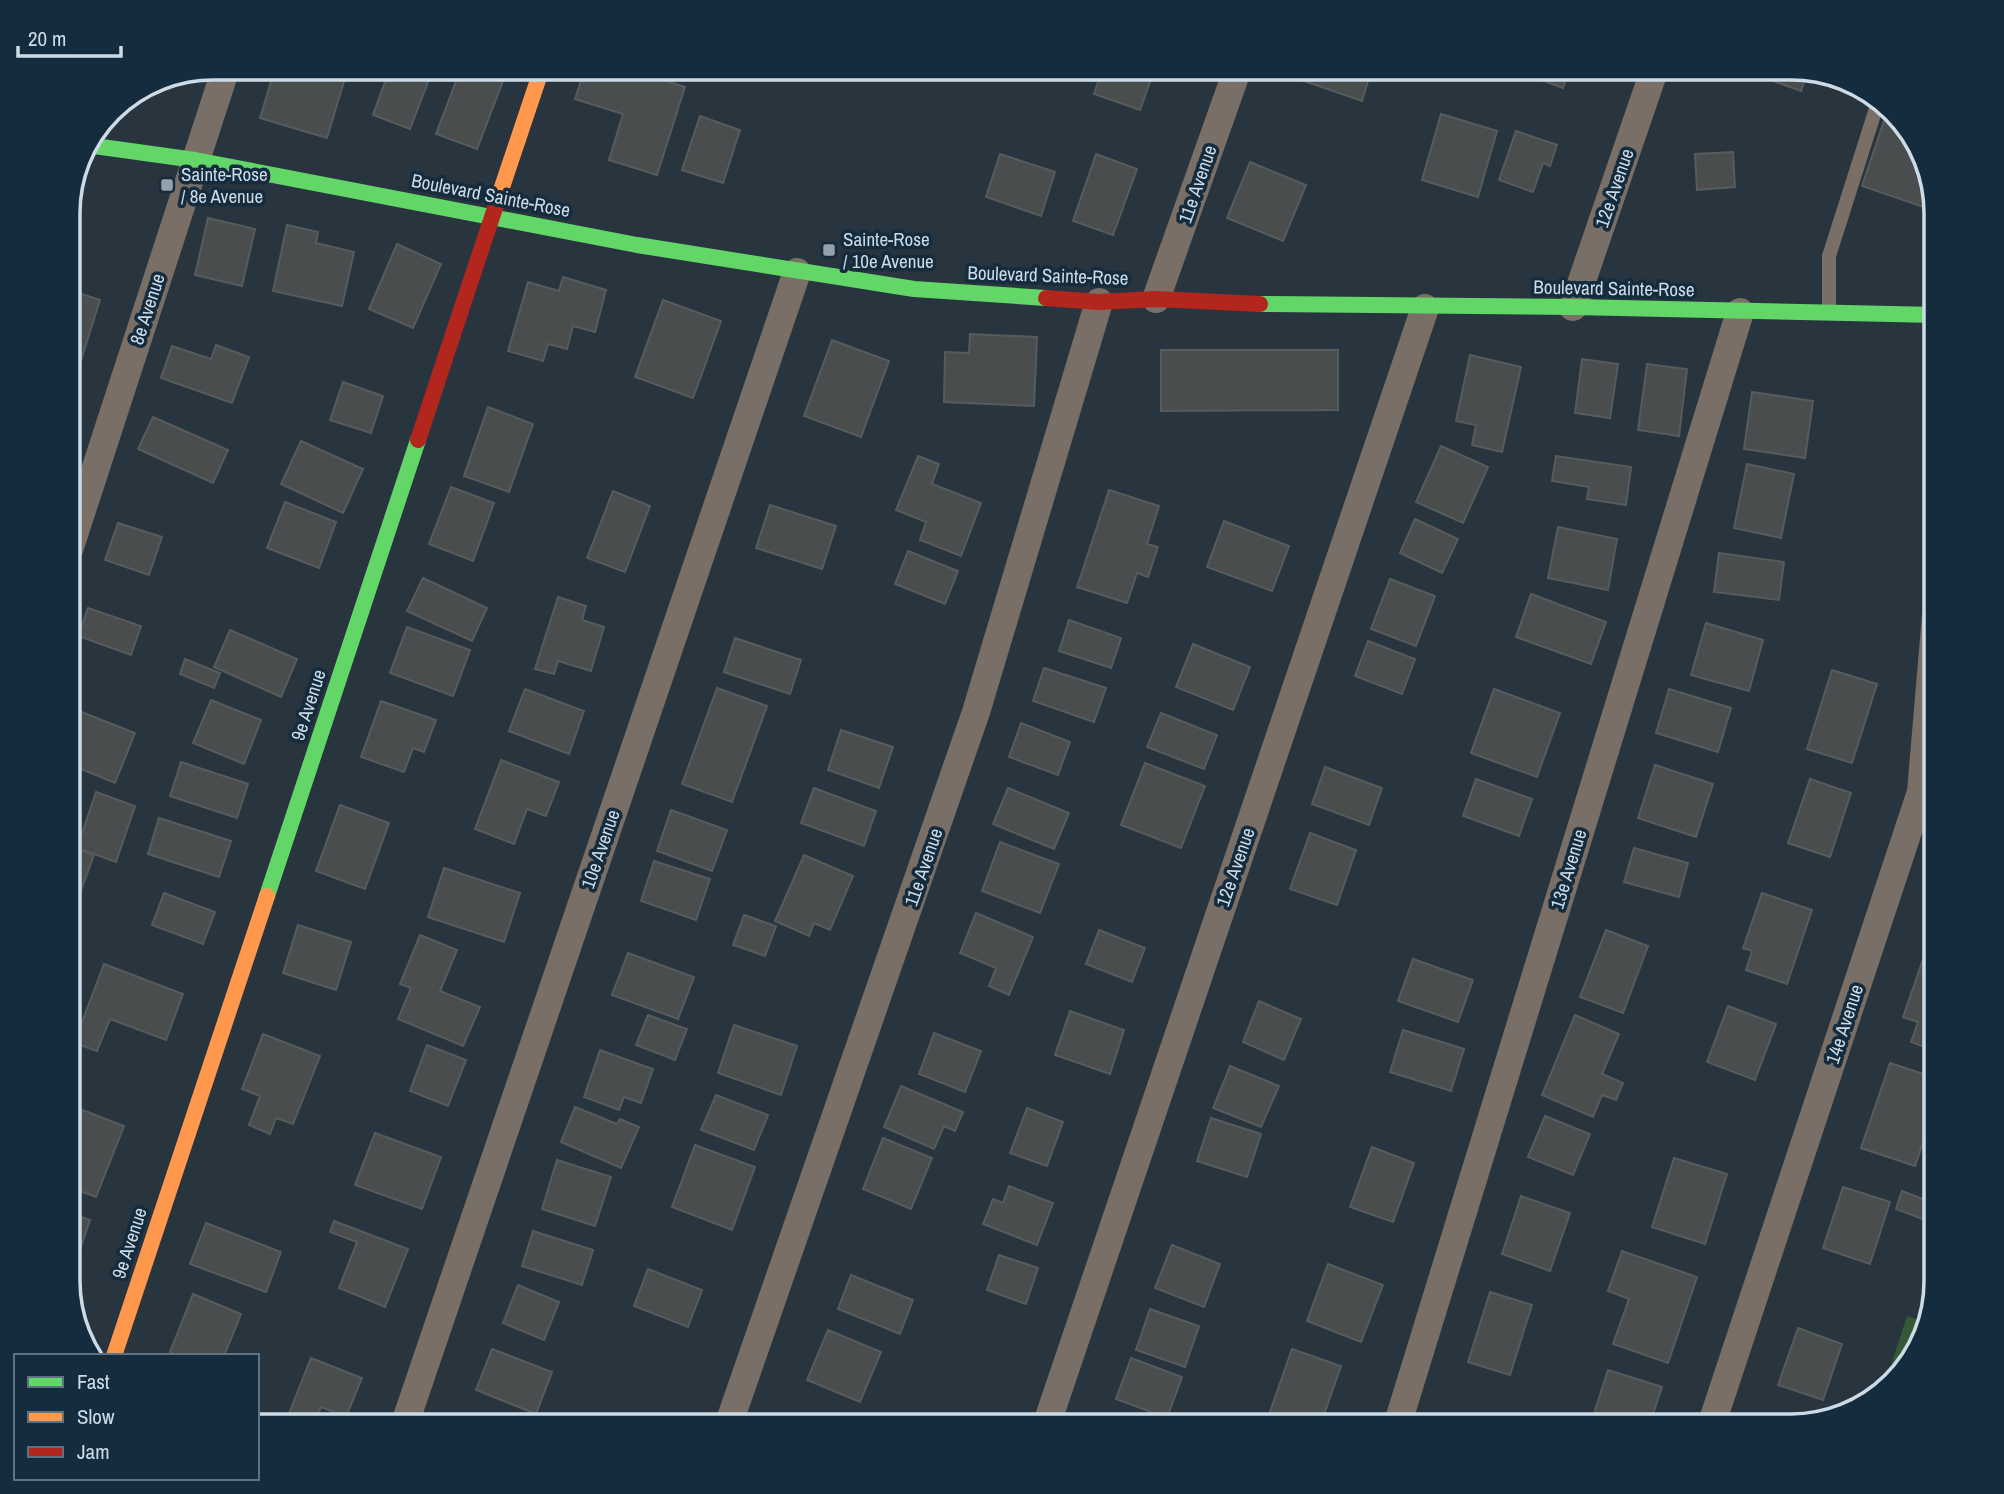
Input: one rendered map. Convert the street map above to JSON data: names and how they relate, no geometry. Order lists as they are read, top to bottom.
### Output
{
  "streets": {
    "street": [
      "11e Avenue",
      "12e Avenue",
      "Boulevard Sainte-Rose",
      "8e Avenue",
      "9e Avenue",
      "10e Avenue",
      "13e Avenue",
      "14e Avenue"
    ]
  },
  "crossings": [
    ["11e Avenue", "Boulevard Sainte-Rose"],
    ["12e Avenue", "Boulevard Sainte-Rose"],
    ["Boulevard Sainte-Rose", "8e Avenue"],
    ["Boulevard Sainte-Rose", "9e Avenue"],
    ["Boulevard Sainte-Rose", "10e Avenue"],
    ["Boulevard Sainte-Rose", "13e Avenue"]
  ],
  "places": {
    "transit": ["Sainte-Rose / 8e Avenue", "Sainte-Rose / 10e Avenue"]
  },
  "legend": ["Fast", "Slow", "Jam"],
  "scale_bar": "20 m"
}
